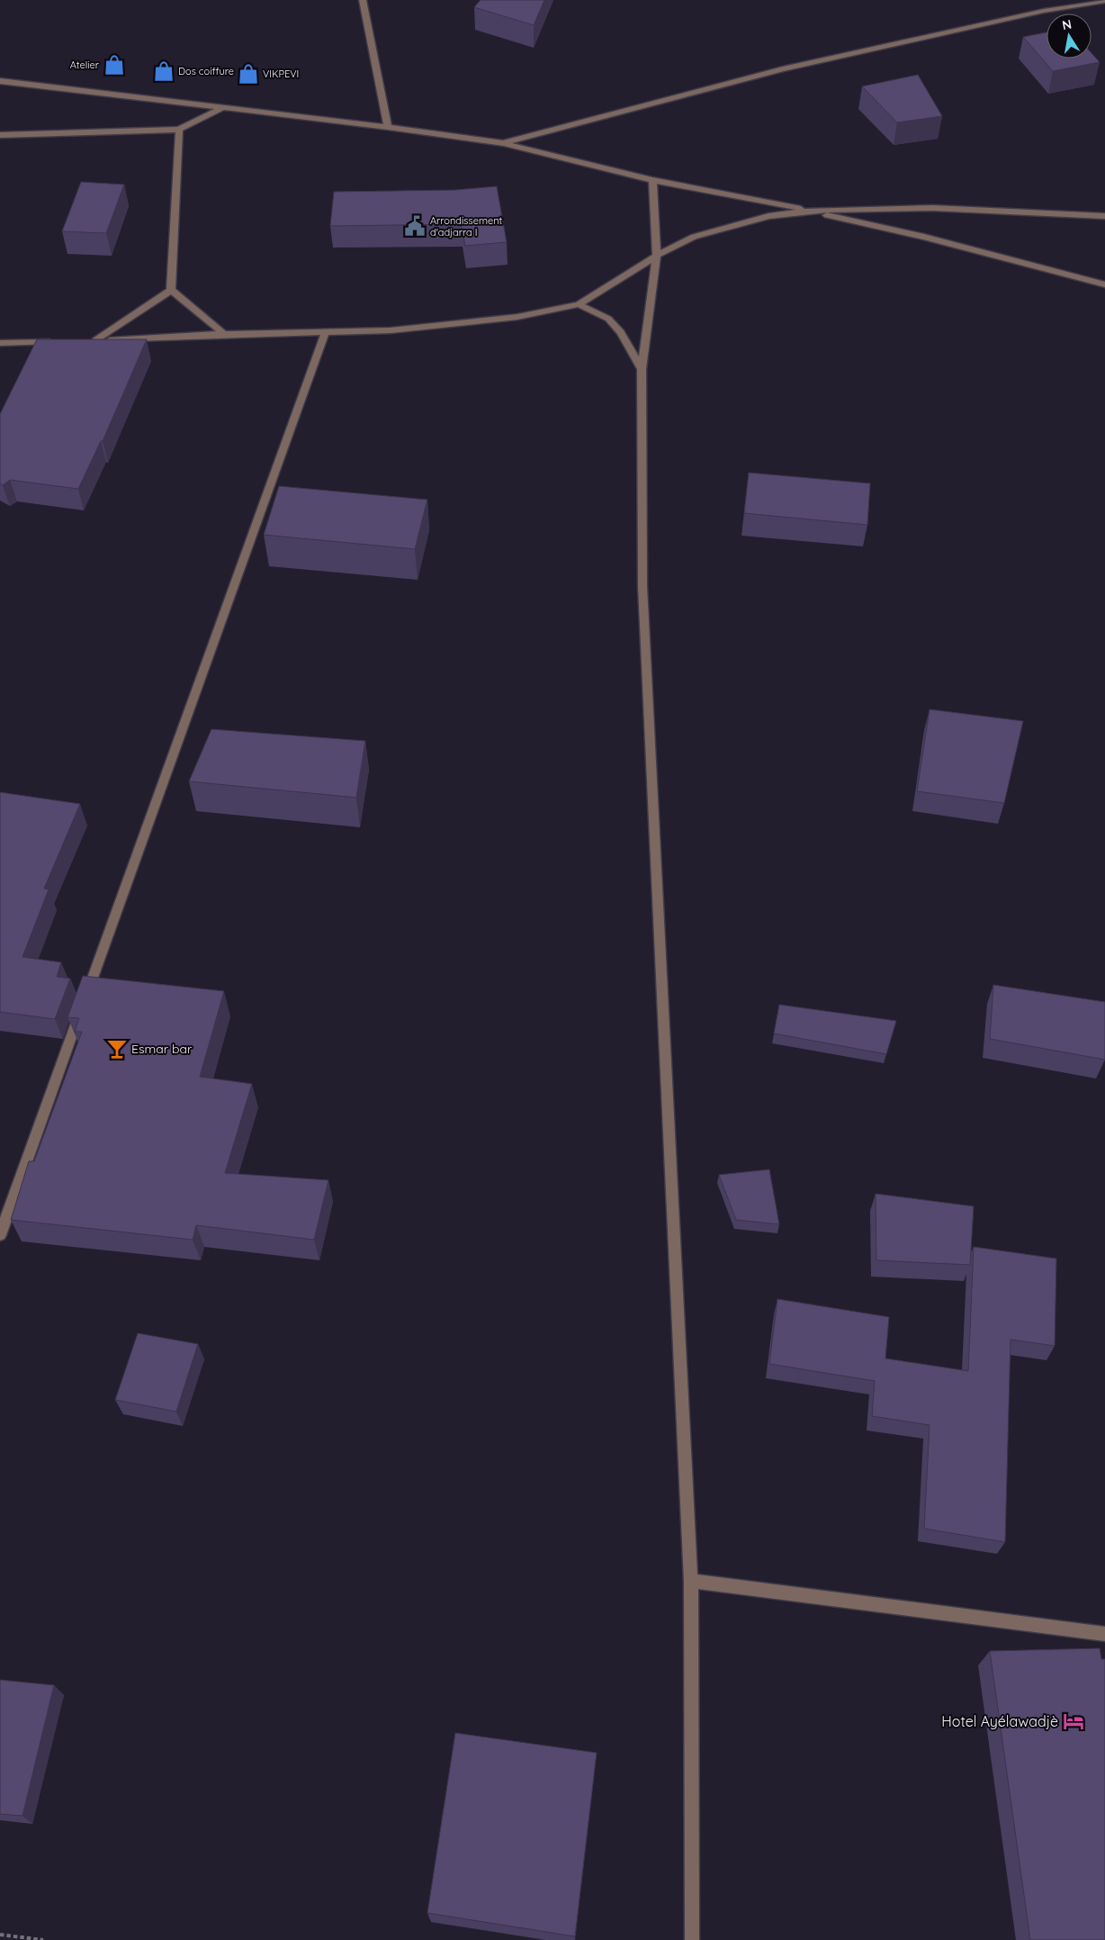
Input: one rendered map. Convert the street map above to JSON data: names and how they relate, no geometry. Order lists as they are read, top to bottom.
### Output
{
  "places": {
    "shop": ["Atelier", "Dos coiffure", "VIKPEVI"],
    "public building": ["Arrondissement d'adjarra I"],
    "bar": ["Esmar bar"],
    "hotel": ["Hotel Ayélawadjè"]
  },
  "north": "top"
}
